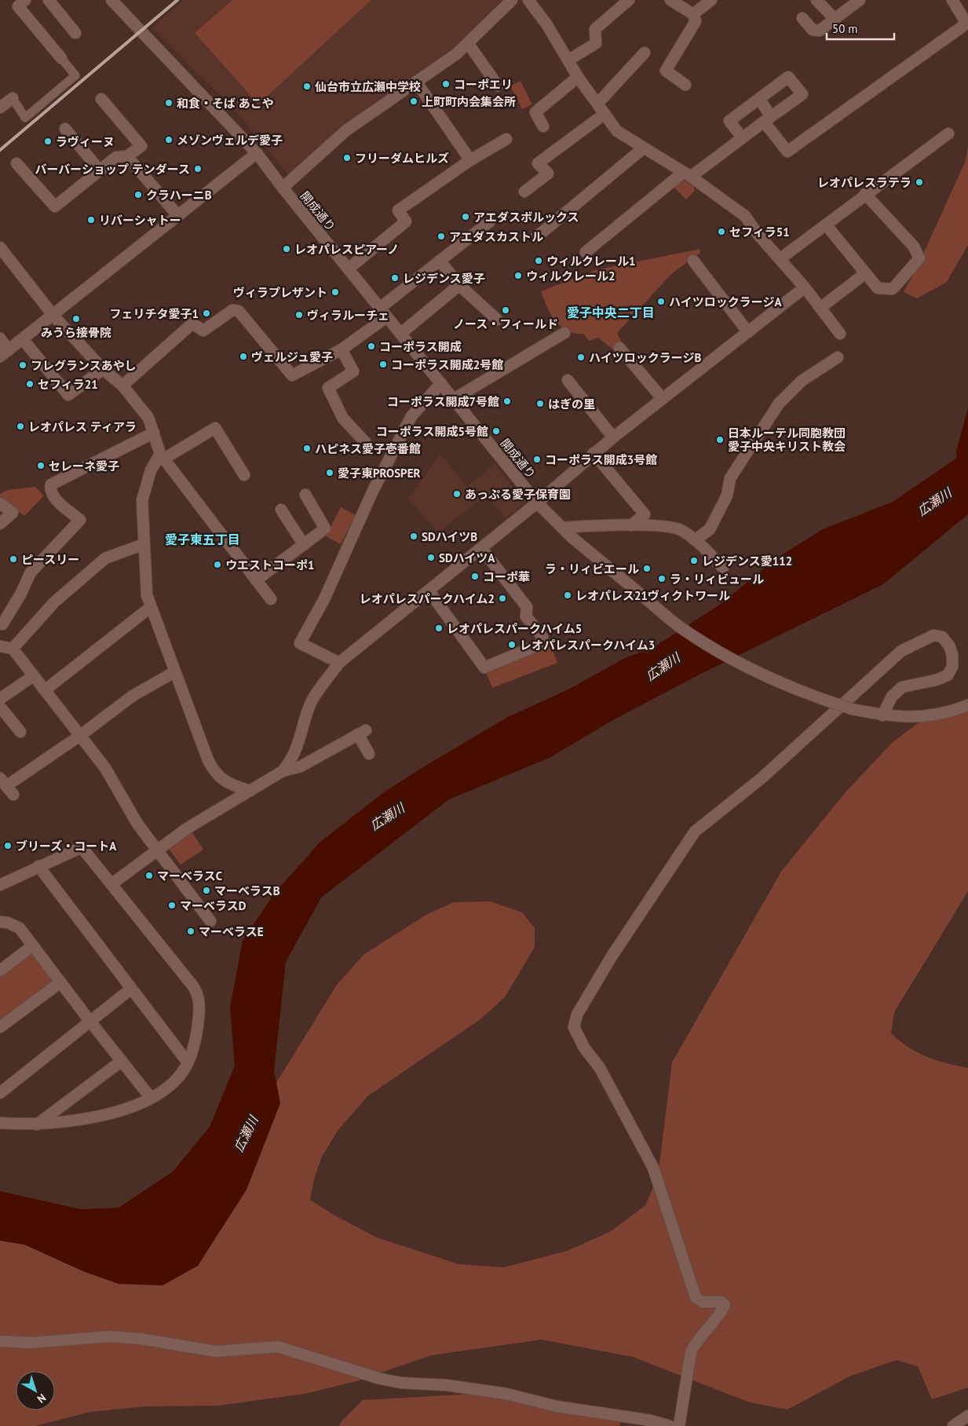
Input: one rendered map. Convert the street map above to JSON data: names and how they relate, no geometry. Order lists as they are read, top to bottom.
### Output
{
  "streets": {
    "street": ["開成通り"]
  },
  "districts": ["愛子中央二丁目", "愛子東五丁目"],
  "water": ["広瀬川"],
  "places": [
    "コーポエリ",
    "仙台市立広瀬中学校",
    "上町町内会集会所",
    "和食・そば あこや",
    "メゾンヴェルデ愛子",
    "ラヴィーヌ",
    "フリーダムヒルズ",
    "バーバーショップ テンダース",
    "レオパレスラテラ",
    "クラハーニB",
    "アエダスボルックス",
    "リバーシャトー",
    "セフィラ51",
    "アエダスカストル",
    "レオパレスピアーノ",
    "ウィルクレール1",
    "ウィルクレール2",
    "レジデンス愛子",
    "ヴィラプレザント",
    "ハイツロックラージA",
    "ノース・フィールド",
    "フェリチタ愛子1",
    "ヴィラルーチェ",
    "みうら接骨院",
    "コーポラス開成",
    "ヴェルジュ愛子",
    "ハイツロックラージB",
    "コーポラス開成2号館",
    "フレグランスあやし",
    "セフィラ21",
    "コーポラス開成7号館",
    "はぎの里",
    "レオパレス ティアラ",
    "コーポラス開成5号館",
    "日本ルーテル同胞教団 愛子中央キリスト教会",
    "ハピネス愛子壱番館",
    "コーポラス開成3号館",
    "セレーネ愛子",
    "愛子東PROSPER",
    "あっぷる愛子保育園",
    "SDハイツB",
    "SDハイツA",
    "ピースリー",
    "レジデンス愛112",
    "ウエストコーポ1",
    "ラ・リィビエール",
    "コーポ華",
    "ラ・リィビュール",
    "レオパレス21ヴィクトワール",
    "レオパレスパークハイム2",
    "レオパレスパークハイム5",
    "レオパレスパークハイム3",
    "ブリーズ・コートA",
    "マーベラスC",
    "マーベラスB",
    "マーベラスD",
    "マーベラスE"
  ],
  "scale_bar": "50 m",
  "north": "bottom right"
}
